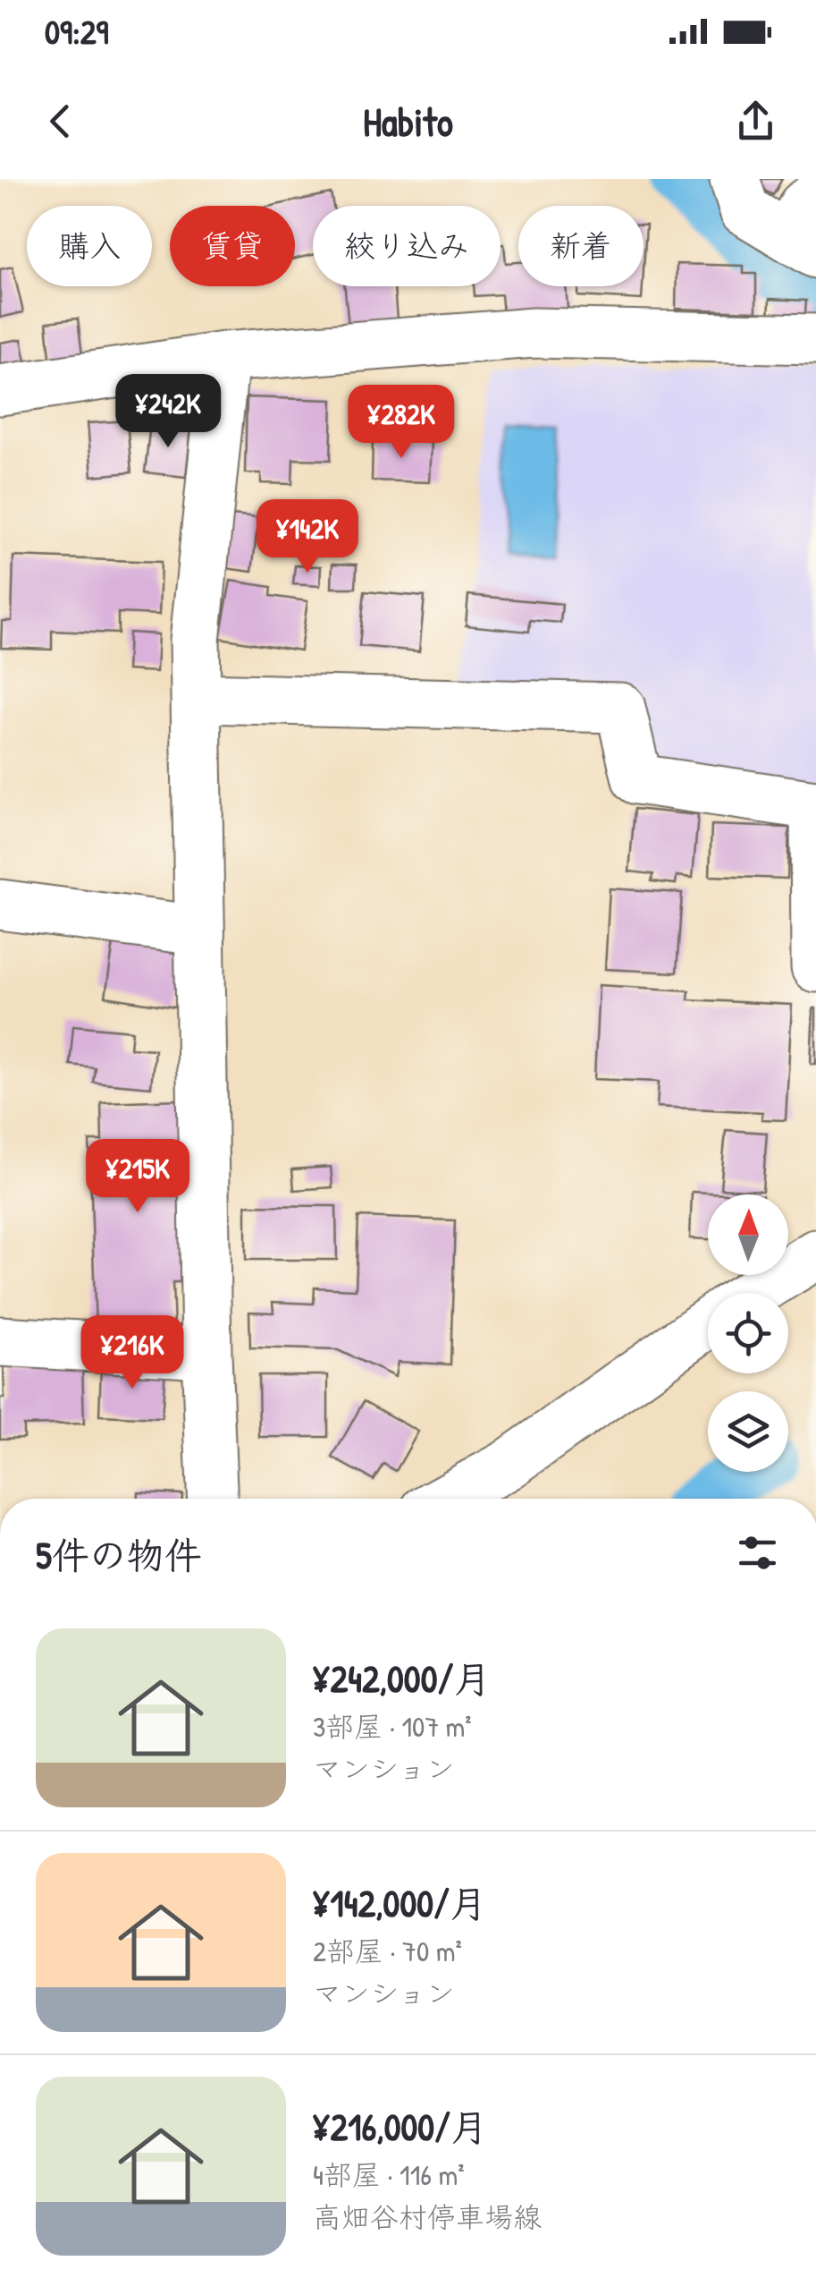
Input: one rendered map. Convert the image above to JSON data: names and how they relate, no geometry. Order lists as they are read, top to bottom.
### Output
{
  "north": "top",
  "page": {
    "status": "09:29",
    "header": "Habito",
    "chip": [
      "購入",
      "賃貸",
      "絞り込み",
      "新着"
    ],
    "price": [
      "¥242K",
      "¥282K",
      "¥142K",
      "¥215K",
      "¥216K"
    ],
    "heading": "5件の物件",
    "list": [
      {
        "name": "¥242,000/月",
        "note": "3部屋 · 107 m² · マンション"
      },
      {
        "name": "¥142,000/月",
        "note": "2部屋 · 70 m² · マンション"
      },
      {
        "name": "¥216,000/月",
        "note": "4部屋 · 116 m² · 高畑谷村停車場線"
      }
    ]
  }
}
